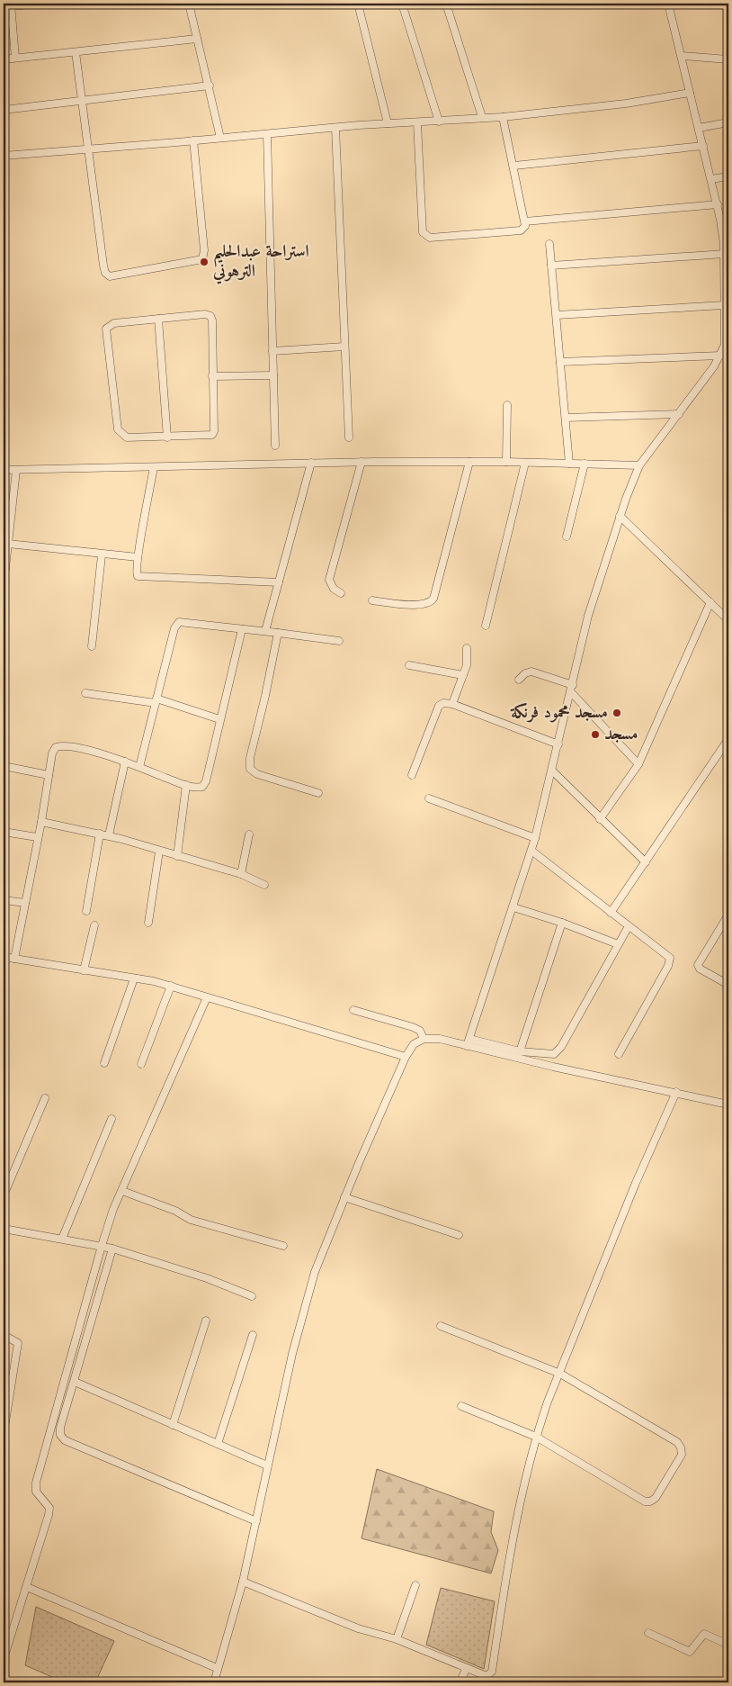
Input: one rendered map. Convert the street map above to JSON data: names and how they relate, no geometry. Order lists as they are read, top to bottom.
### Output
{
  "places": ["استراحة عبدالحليم الترهوني", "مسجد محمود فرنكة", "مسجد"]
}
